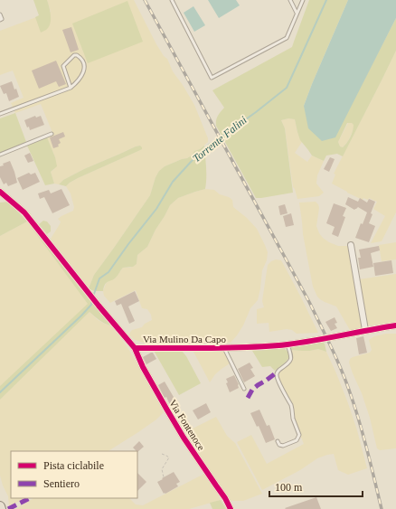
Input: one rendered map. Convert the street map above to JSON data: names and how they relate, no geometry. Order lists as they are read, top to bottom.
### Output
{
  "streets": {
    "street": ["Via Mulino Da Capo", "Via Fontenoce"]
  },
  "crossings": [
    ["Via Mulino Da Capo", "Via Fontenoce"]
  ],
  "water": ["Torrente Falini"],
  "legend": ["Pista ciclabile", "Sentiero"],
  "scale_bar": "100 m"
}
